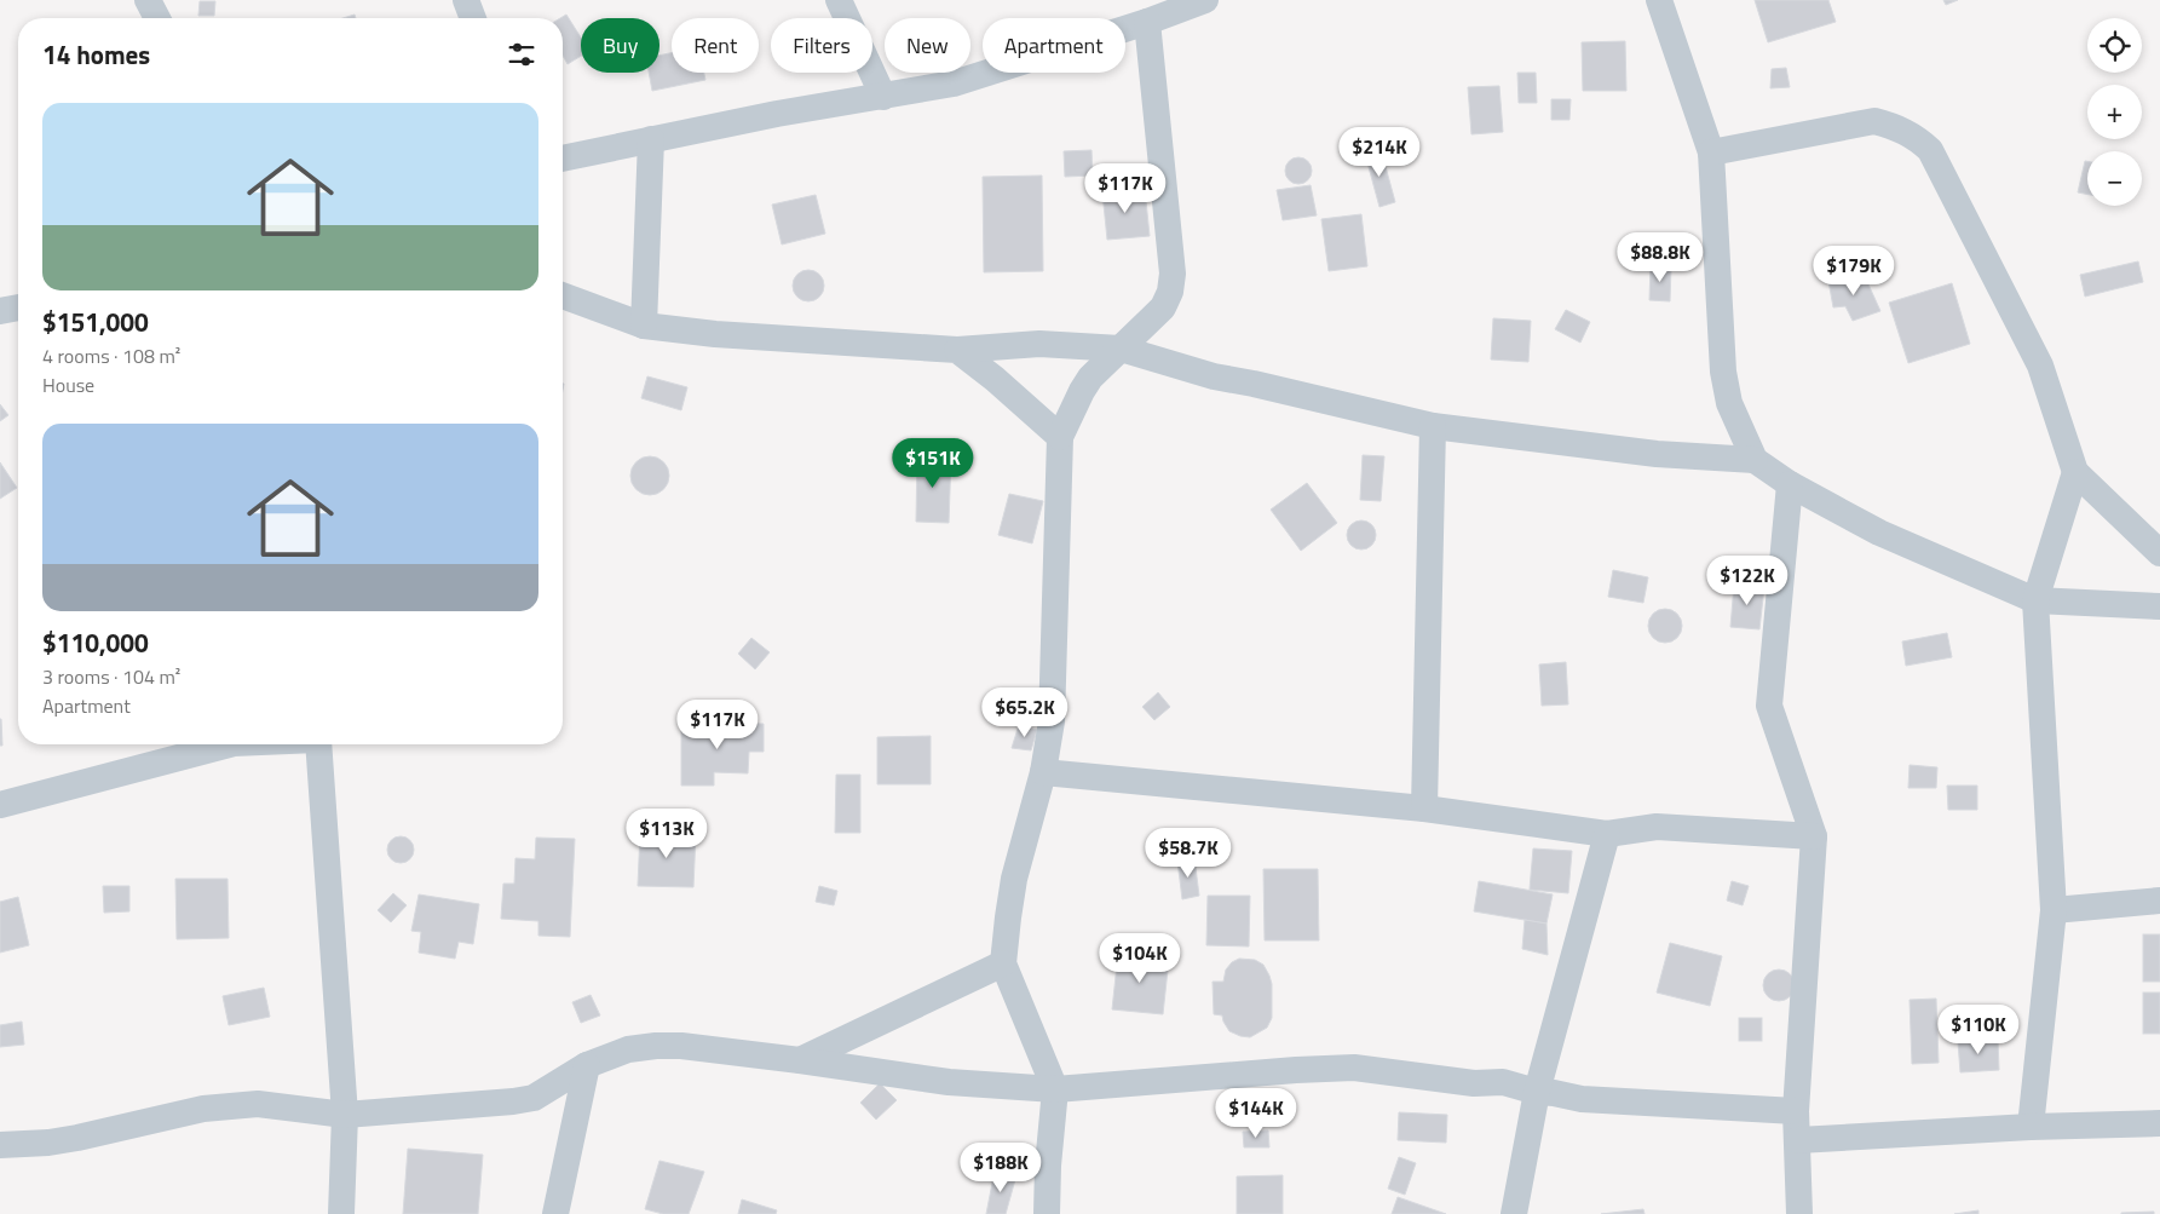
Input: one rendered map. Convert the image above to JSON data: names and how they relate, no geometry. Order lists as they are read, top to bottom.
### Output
{
  "page": {
    "map_buttons": ["+", "−"],
    "chip": [
      "Buy",
      "Rent",
      "Filters",
      "New",
      "Apartment"
    ],
    "heading": "14 homes",
    "list": [
      {
        "name": "$151,000",
        "note": "4 rooms · 108 m² · House"
      },
      {
        "name": "$110,000",
        "note": "3 rooms · 104 m² · Apartment"
      }
    ],
    "price": [
      "$214K",
      "$117K",
      "$88.8K",
      "$179K",
      "$151K",
      "$122K",
      "$65.2K",
      "$117K",
      "$113K",
      "$58.7K",
      "$104K",
      "$110K",
      "$144K",
      "$188K"
    ]
  }
}
